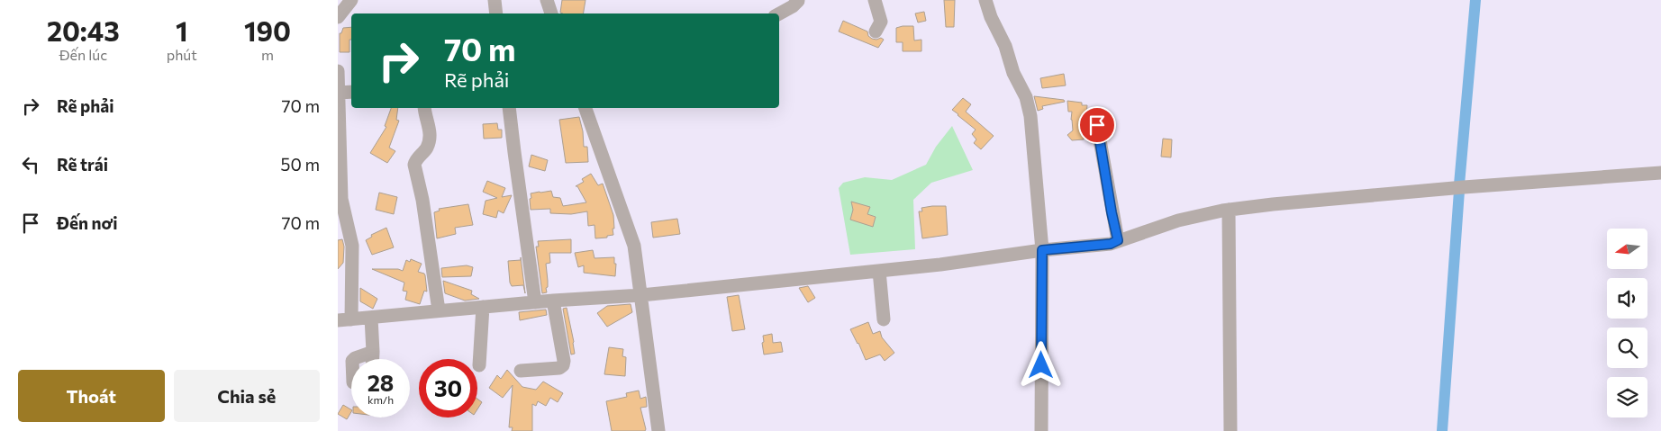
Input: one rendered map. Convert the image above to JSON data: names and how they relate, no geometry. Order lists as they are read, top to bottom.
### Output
{
  "north": "left",
  "page": {
    "eta": [
      "20:43",
      "Đến lúc",
      "1",
      "phút",
      "190",
      "m"
    ],
    "turn": ["70 m", "Rẽ phải"],
    "list": [
      {
        "name": "Rẽ phải",
        "value": "70 m"
      },
      {
        "name": "Rẽ trái",
        "value": "50 m"
      },
      {
        "name": "Đến nơi",
        "value": "70 m"
      }
    ],
    "speed": "28 km/h",
    "limit": "30",
    "buttons": ["Thoát", "Chia sẻ"]
  }
}
